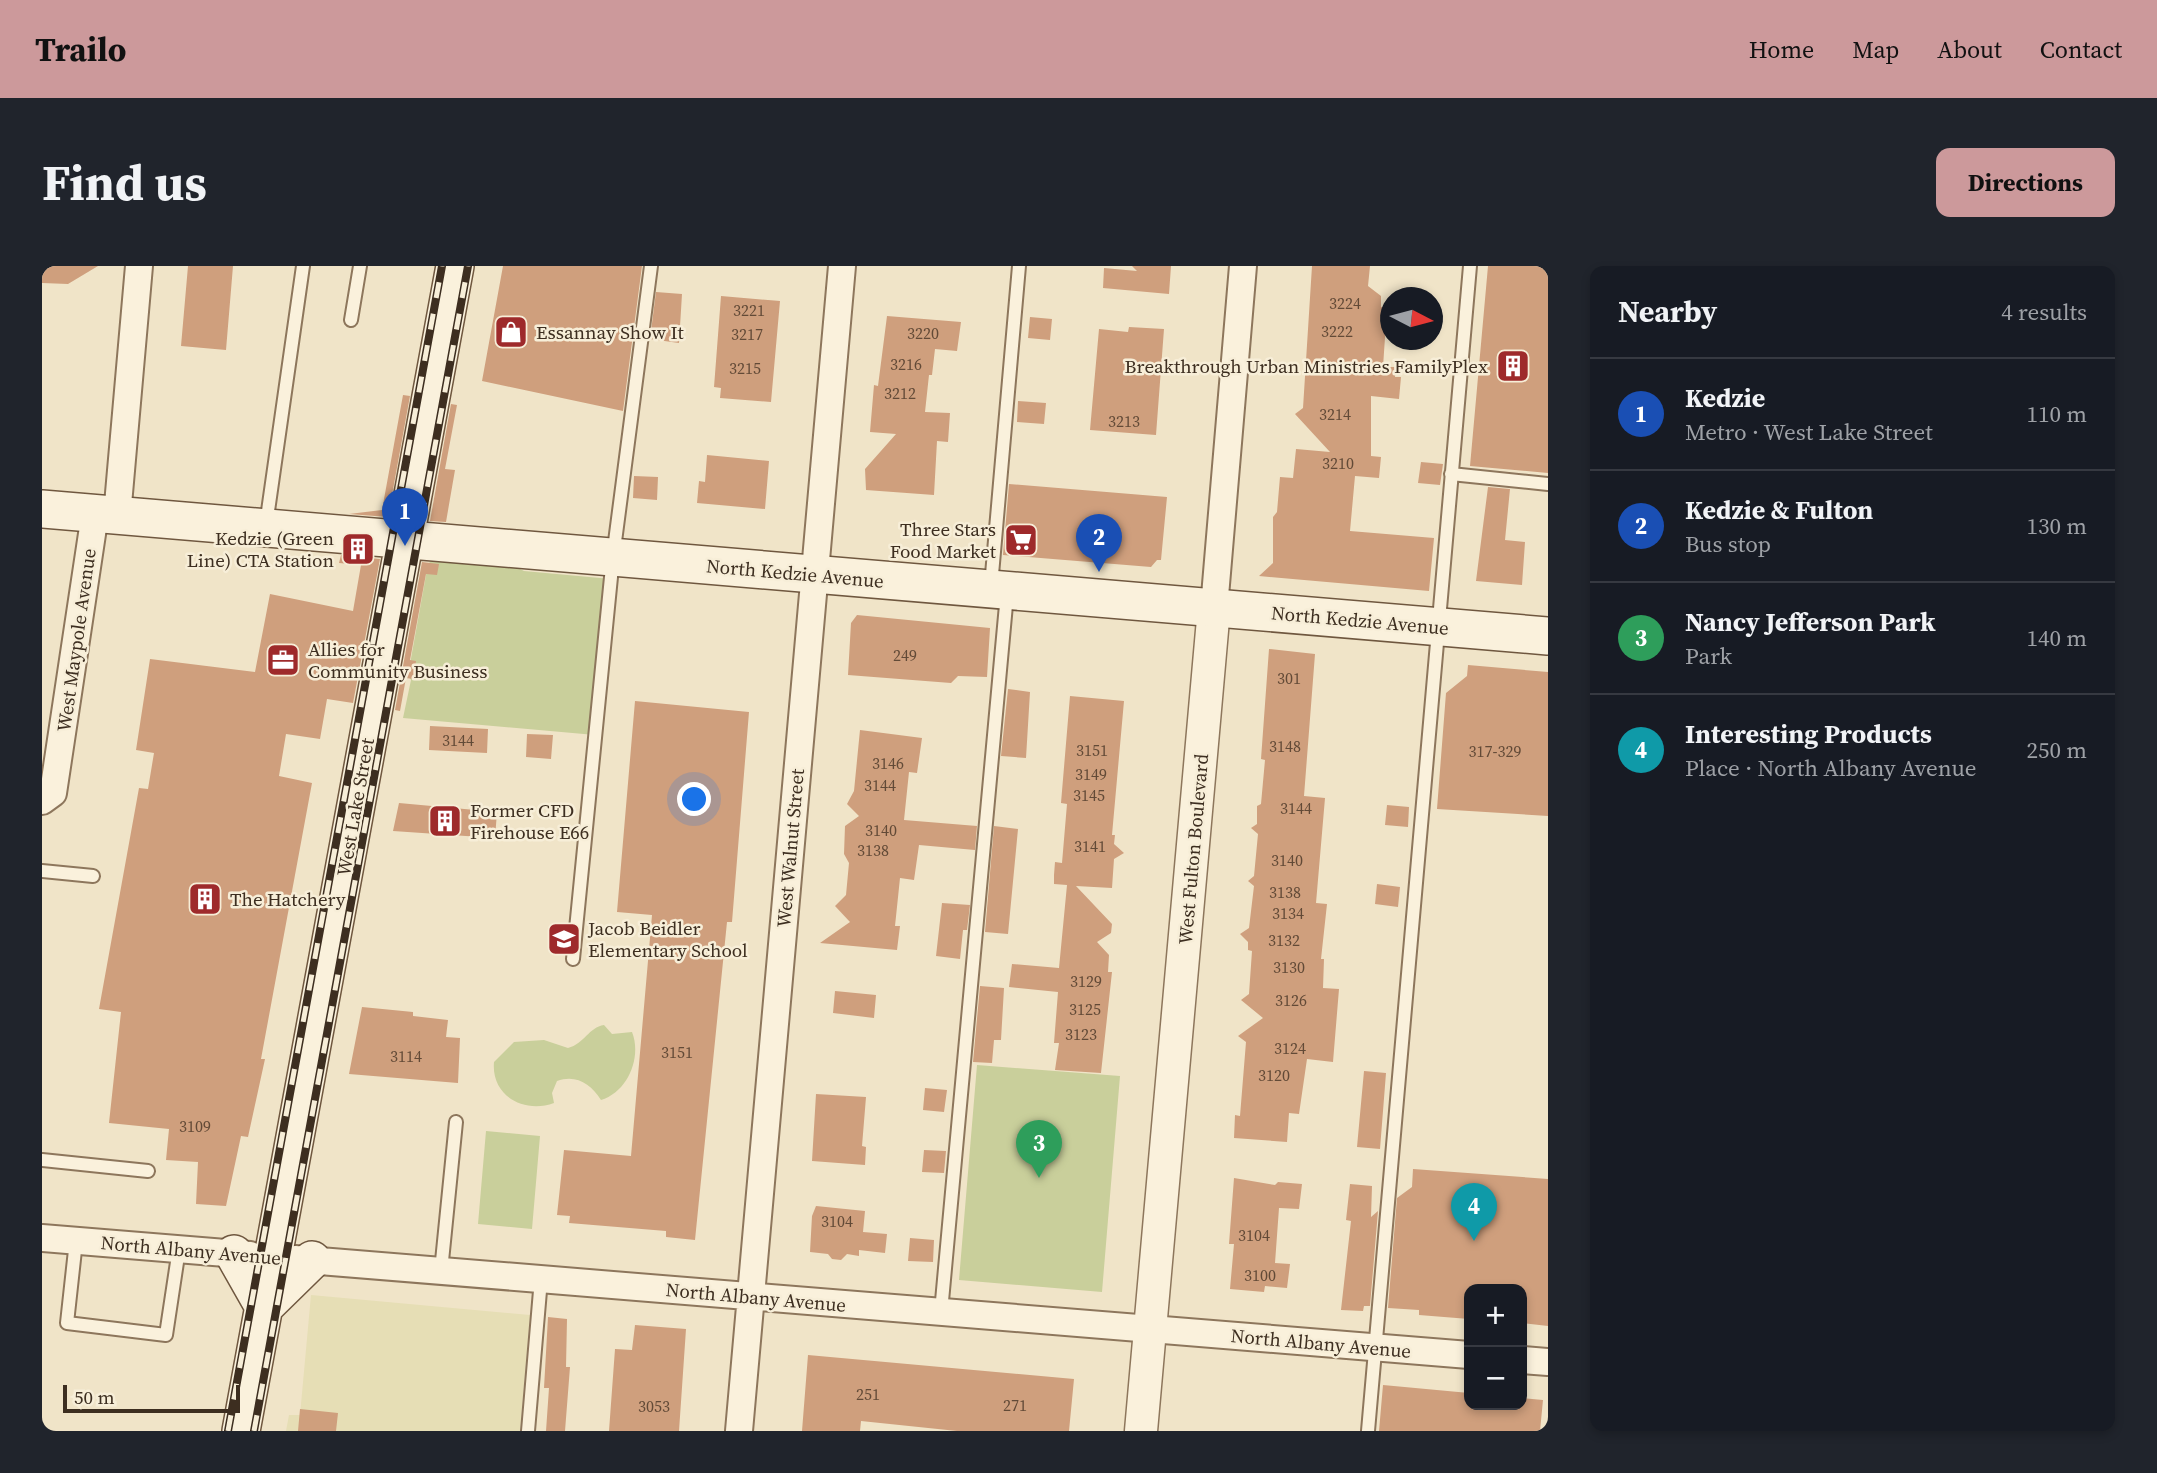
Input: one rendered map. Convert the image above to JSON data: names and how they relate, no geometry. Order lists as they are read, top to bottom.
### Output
{
  "streets": {
    "main road": ["North Kedzie Avenue", "West Lake Street"],
    "street": [
      "West Maypole Avenue",
      "West Walnut Street",
      "West Fulton Boulevard",
      "North Albany Avenue"
    ]
  },
  "crossings": [
    ["North Kedzie Avenue", "West Maypole Avenue"],
    ["North Kedzie Avenue", "West Lake Street"],
    ["North Kedzie Avenue", "West Walnut Street"],
    ["North Kedzie Avenue", "West Fulton Boulevard"],
    ["West Lake Street", "North Albany Avenue"],
    ["West Walnut Street", "North Albany Avenue"],
    ["West Fulton Boulevard", "North Albany Avenue"]
  ],
  "places": {
    "shop": ["Essannay Show It"],
    "building": [
      "Breakthrough Urban Ministries FamilyPlex",
      "Kedzie (Green Line) CTA Station",
      "Former CFD Firehouse E66",
      "The Hatchery"
    ],
    "supermarket": ["Three Stars Food Market"],
    "office": ["Allies for Community Business"],
    "school or university": ["Jacob Beidler Elementary School"]
  },
  "house_numbers": [
    "3224",
    "3221",
    "3222",
    "3220",
    "3217",
    "3216",
    "3215",
    "3212",
    "3214",
    "3213",
    "3210",
    "249",
    "301",
    "3144",
    "3148",
    "3151",
    "317-329",
    "3146",
    "3149",
    "3144",
    "3145",
    "3144",
    "3140",
    "3141",
    "3138",
    "3140",
    "3138",
    "3134",
    "3132",
    "3130",
    "3129",
    "3126",
    "3125",
    "3123",
    "3124",
    "3151",
    "3114",
    "3120",
    "3109",
    "3104",
    "3104",
    "3100",
    "251",
    "271",
    "3053"
  ],
  "scale_bar": "50 m",
  "north": "right",
  "page": {
    "header": "Trailo",
    "nav": [
      "Home",
      "Map",
      "About",
      "Contact"
    ],
    "buttons": "Directions",
    "title": "Find us",
    "heading": ["Nearby", "4 results"],
    "list": [
      {
        "mark": "1",
        "name": "Kedzie",
        "note": "Metro · West Lake Street",
        "value": "110 m"
      },
      {
        "mark": "2",
        "name": "Kedzie & Fulton",
        "note": "Bus stop",
        "value": "130 m"
      },
      {
        "mark": "3",
        "name": "Nancy Jefferson Park",
        "note": "Park",
        "value": "140 m"
      },
      {
        "mark": "4",
        "name": "Interesting Products",
        "note": "Place · North Albany Avenue",
        "value": "250 m"
      }
    ],
    "pins": [
      "1",
      "2",
      "3",
      "4"
    ],
    "map_buttons": ["+", "−"],
    "scale": "50 m"
  }
}
